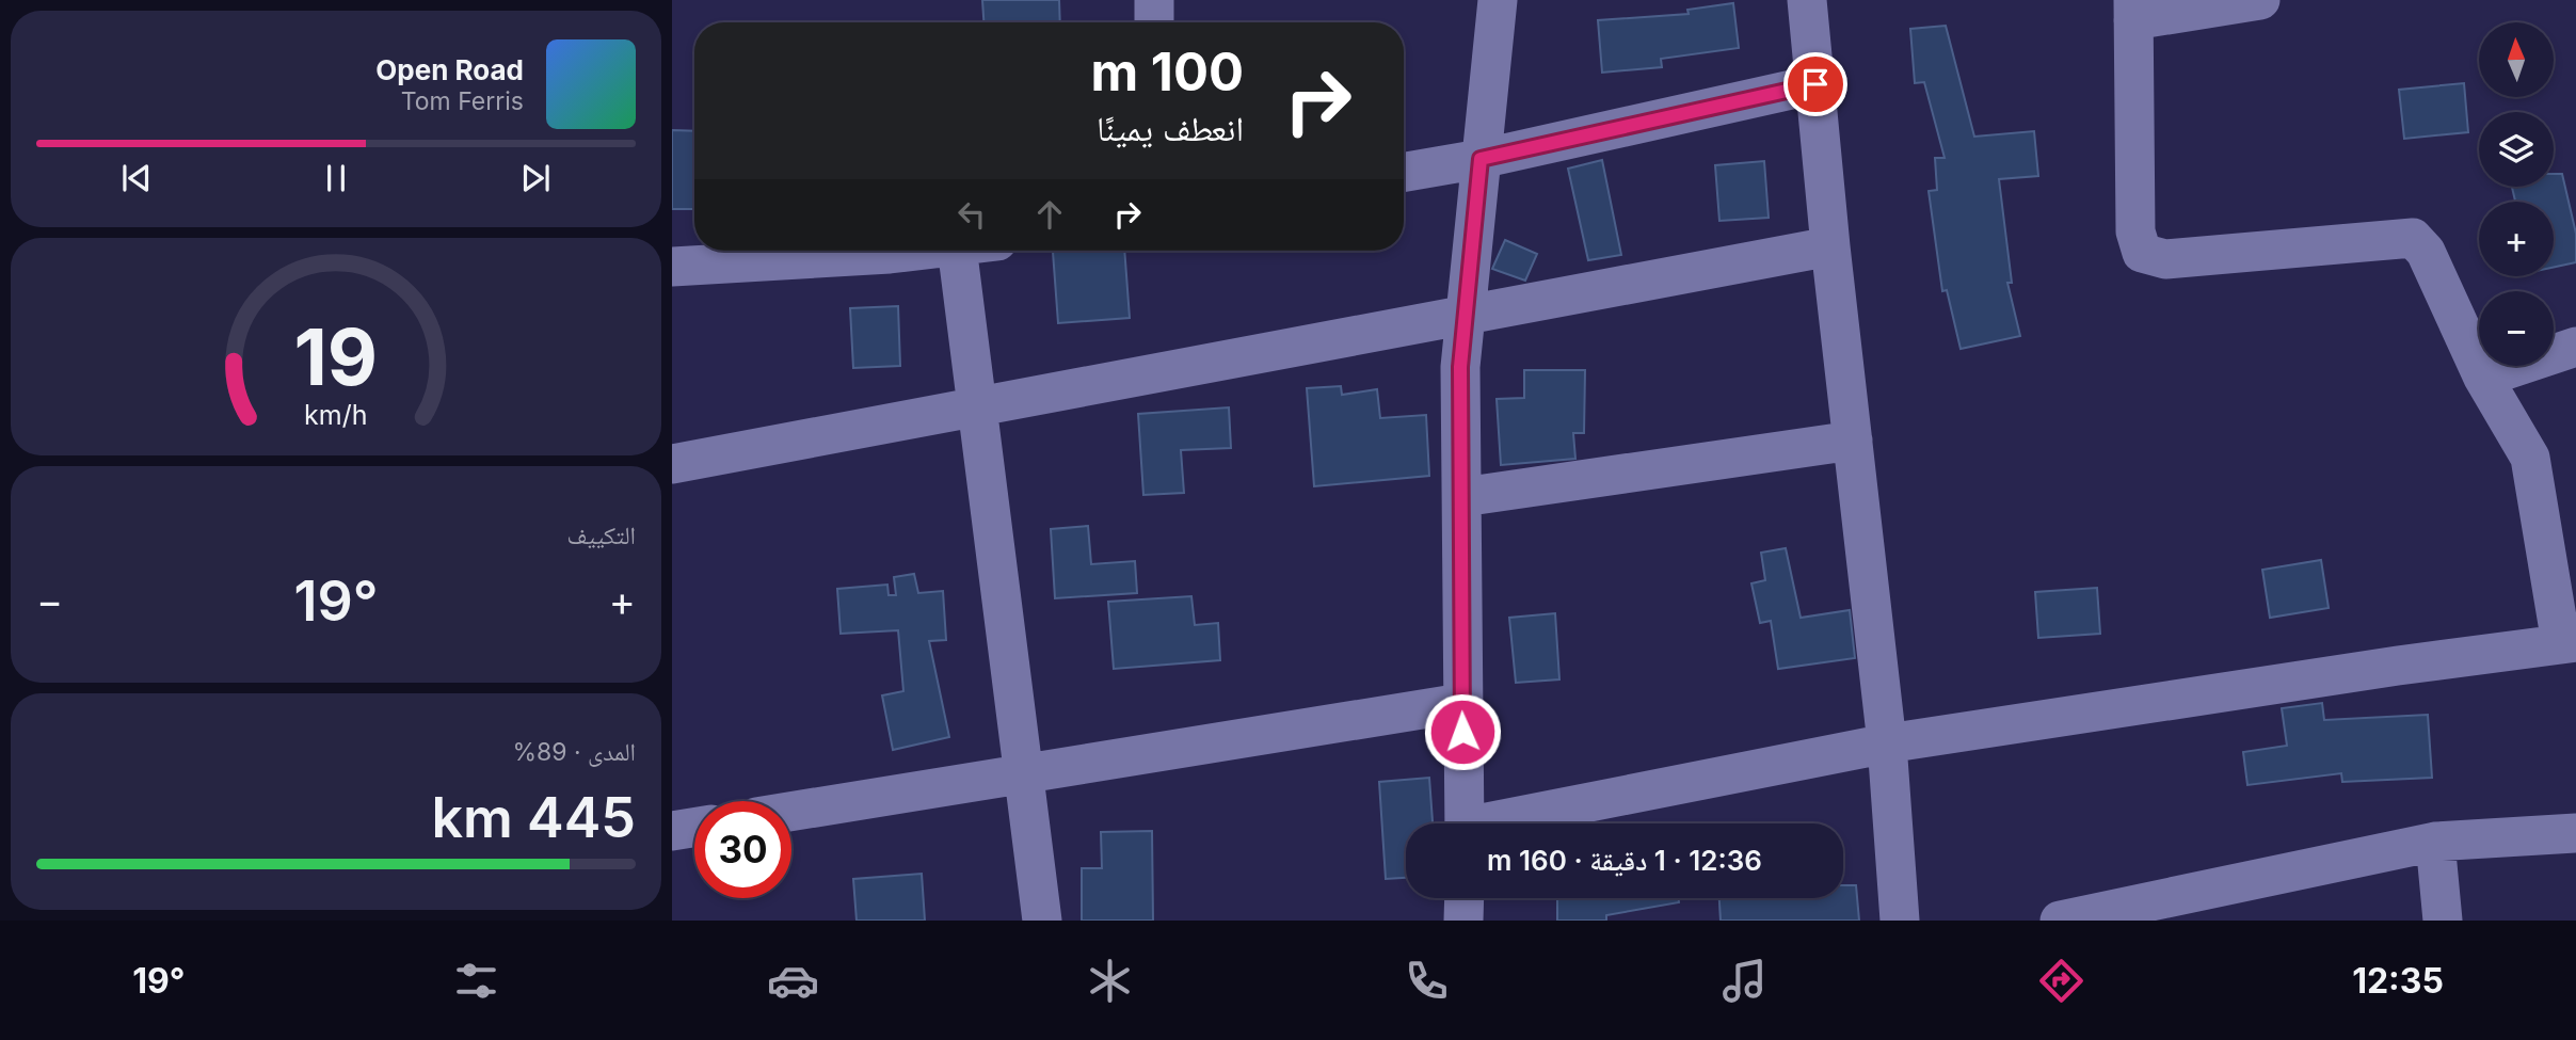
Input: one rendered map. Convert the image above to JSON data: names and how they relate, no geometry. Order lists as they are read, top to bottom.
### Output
{
  "north": "top",
  "page": {
    "map_buttons": ["+", "−"],
    "turn": ["100 m", "انعطف يمينًا"],
    "song": ["Open Road", "Tom Ferris"],
    "tile": [
      "التكييف",
      ["المدى · 89%", "445 km"]
    ],
    "heat": ["−", "19°", "+"],
    "limit": "30",
    "trip": "12:36 · 1 دقيقة · 160 m",
    "tabs": ["12:35", "19°"],
    "gauge": ["19", "km/h"]
  }
}
